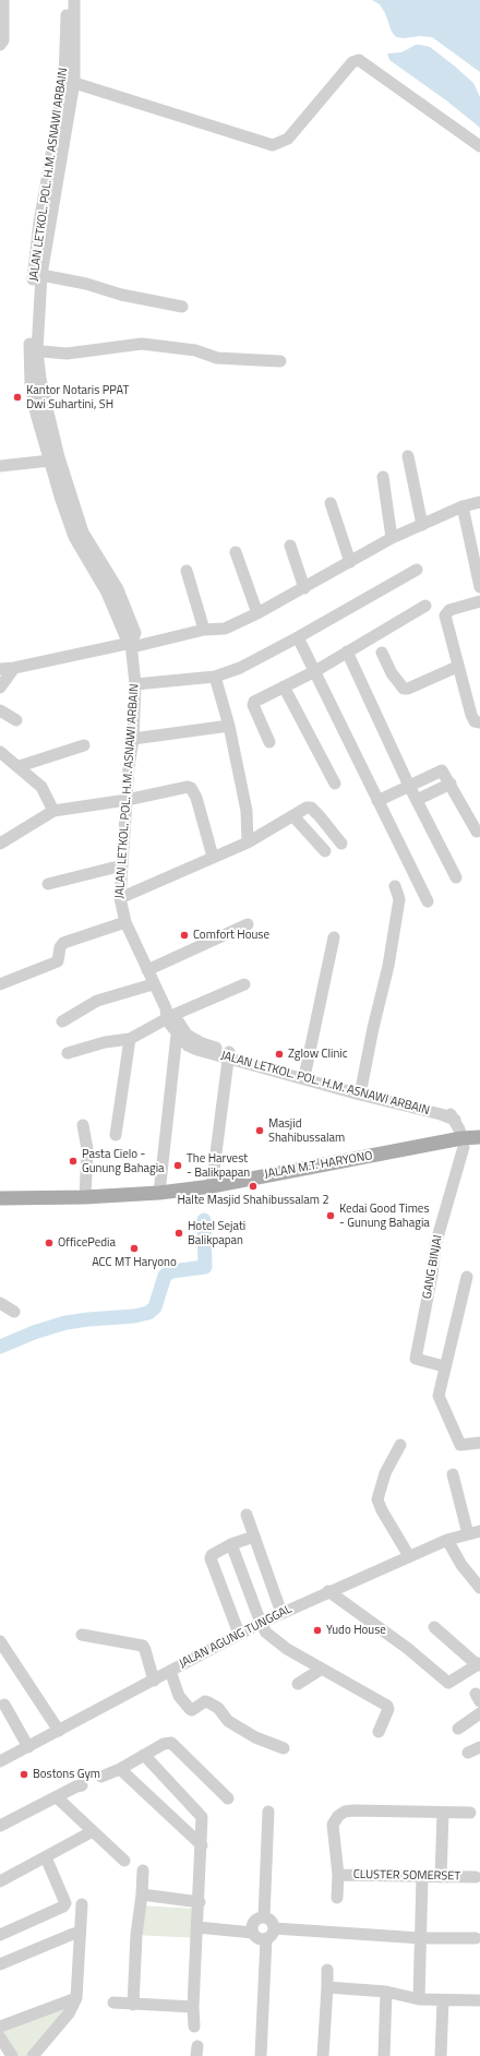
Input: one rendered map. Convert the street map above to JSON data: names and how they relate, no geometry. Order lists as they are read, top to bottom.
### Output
{
  "streets": {
    "main road": ["JALAN M.T. HARYONO"],
    "street": [
      "JALAN LETKOL. POL. H.M. ASNAWI ARBAIN",
      "GANG BINJAI",
      "JALAN AGUNG TUNGGAL",
      "CLUSTER SOMERSET"
    ]
  },
  "crossings": [
    ["JALAN LETKOL. POL. H.M. ASNAWI ARBAIN", "JALAN M.T. HARYONO"],
    ["JALAN LETKOL. POL. H.M. ASNAWI ARBAIN", "GANG BINJAI"],
    ["JALAN M.T. HARYONO", "GANG BINJAI"]
  ],
  "places": [
    "Kantor Notaris PPAT Dwi Suhartini, SH",
    "Comfort House",
    "Zglow Clinic",
    "Masjid Shahibussalam",
    "Pasta Cielo - Gunung Bahagia",
    "The Harvest - Balikpapan",
    "Halte Masjid Shahibussalam 2",
    "Kedai Good Times - Gunung Bahagia",
    "Hotel Sejati Balikpapan",
    "OfficePedia",
    "ACC MT Haryono",
    "Yudo House",
    "Bostons Gym"
  ]
}
